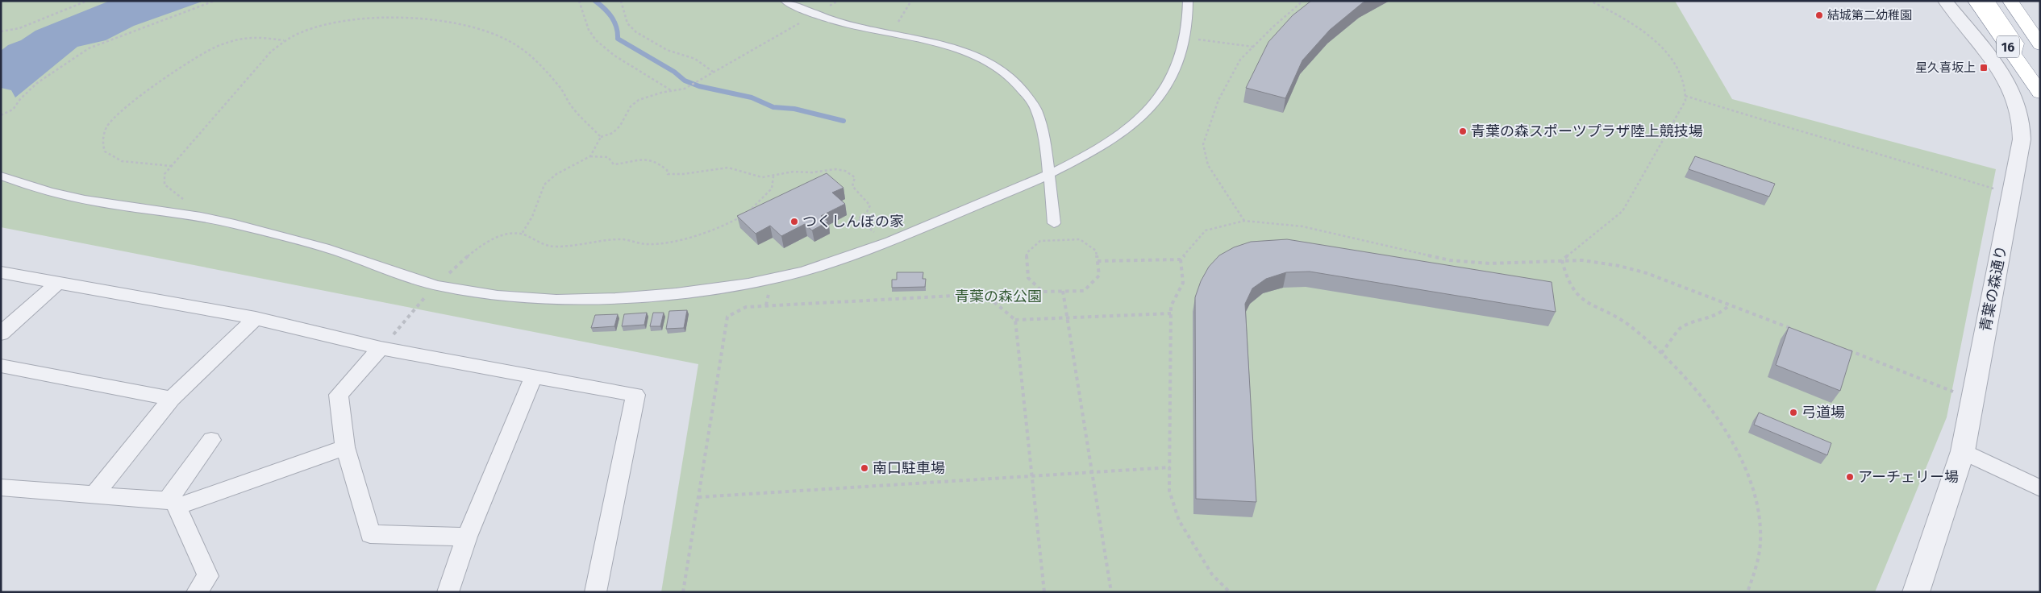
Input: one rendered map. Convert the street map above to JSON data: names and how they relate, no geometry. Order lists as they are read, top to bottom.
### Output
{
  "streets": {
    "highway": ["16"],
    "street": ["青葉の森通り"]
  },
  "parks": ["青葉の森公園"],
  "places": {
    "other": [
      "結城第二幼稚園",
      "青葉の森スポーツプラザ陸上競技場",
      "つくしんぼの家",
      "弓道場",
      "南口駐車場",
      "アーチェリー場"
    ],
    "transit": ["星久喜坂上"]
  }
}
